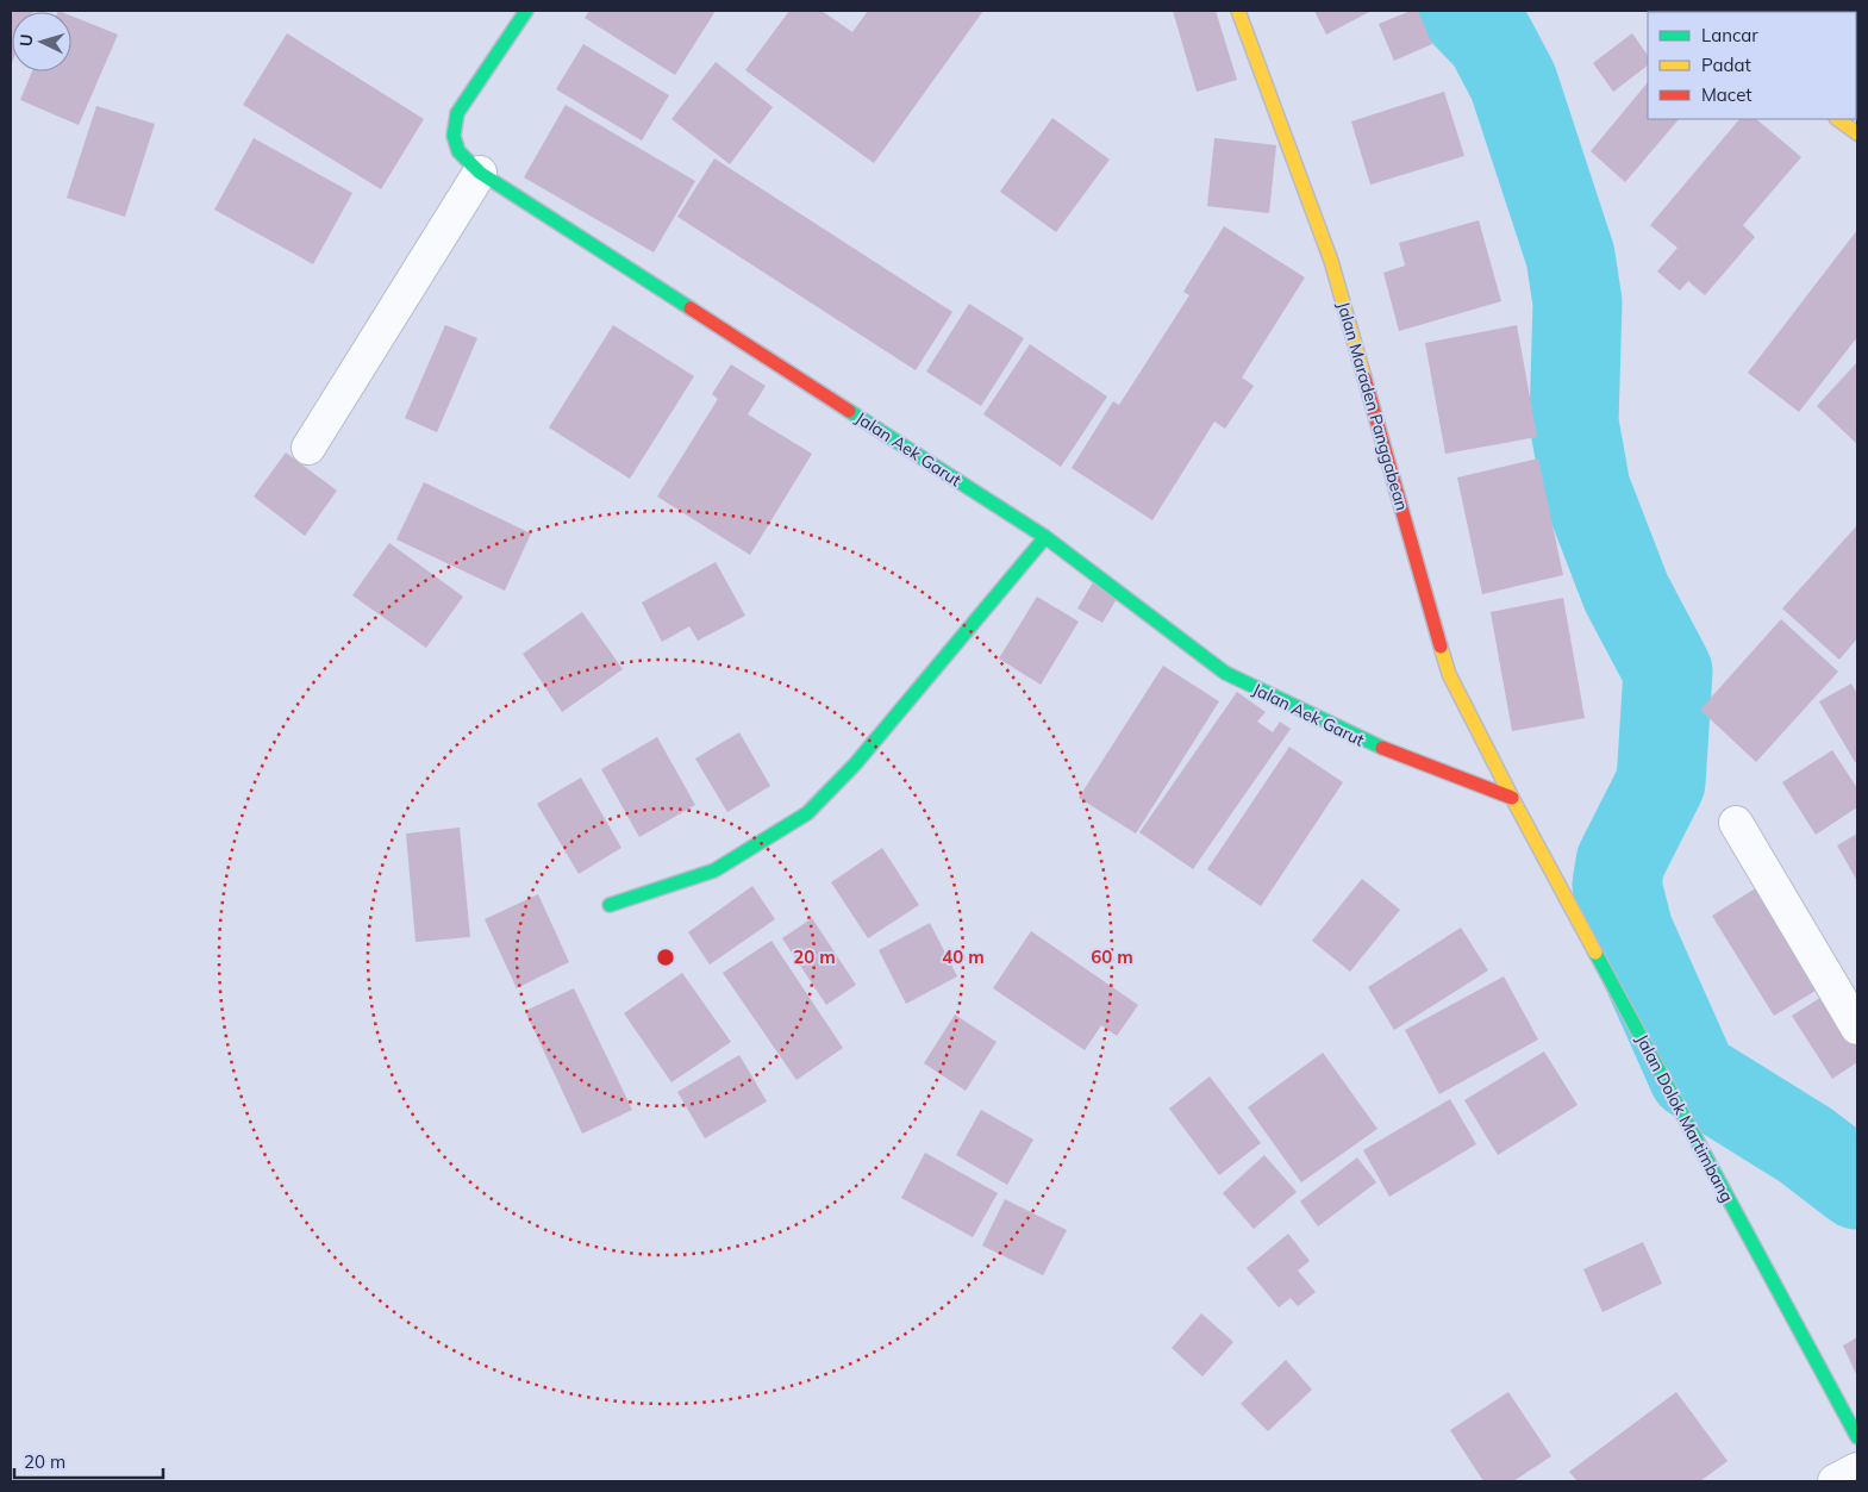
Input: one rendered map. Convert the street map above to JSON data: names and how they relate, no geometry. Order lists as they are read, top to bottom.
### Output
{
  "streets": {
    "main road": ["Jalan Maraden Panggabean", "Jalan Aek Garut", "Jalan Dolok Martimbang"]
  },
  "crossings": [
    ["Jalan Maraden Panggabean", "Jalan Aek Garut"],
    ["Jalan Maraden Panggabean", "Jalan Dolok Martimbang"],
    ["Jalan Aek Garut", "Jalan Dolok Martimbang"]
  ],
  "legend": ["Lancar", "Padat", "Macet"],
  "scale_bar": "20 m",
  "north": "left",
  "rings": ["20 m", "40 m", "60 m"]
}
